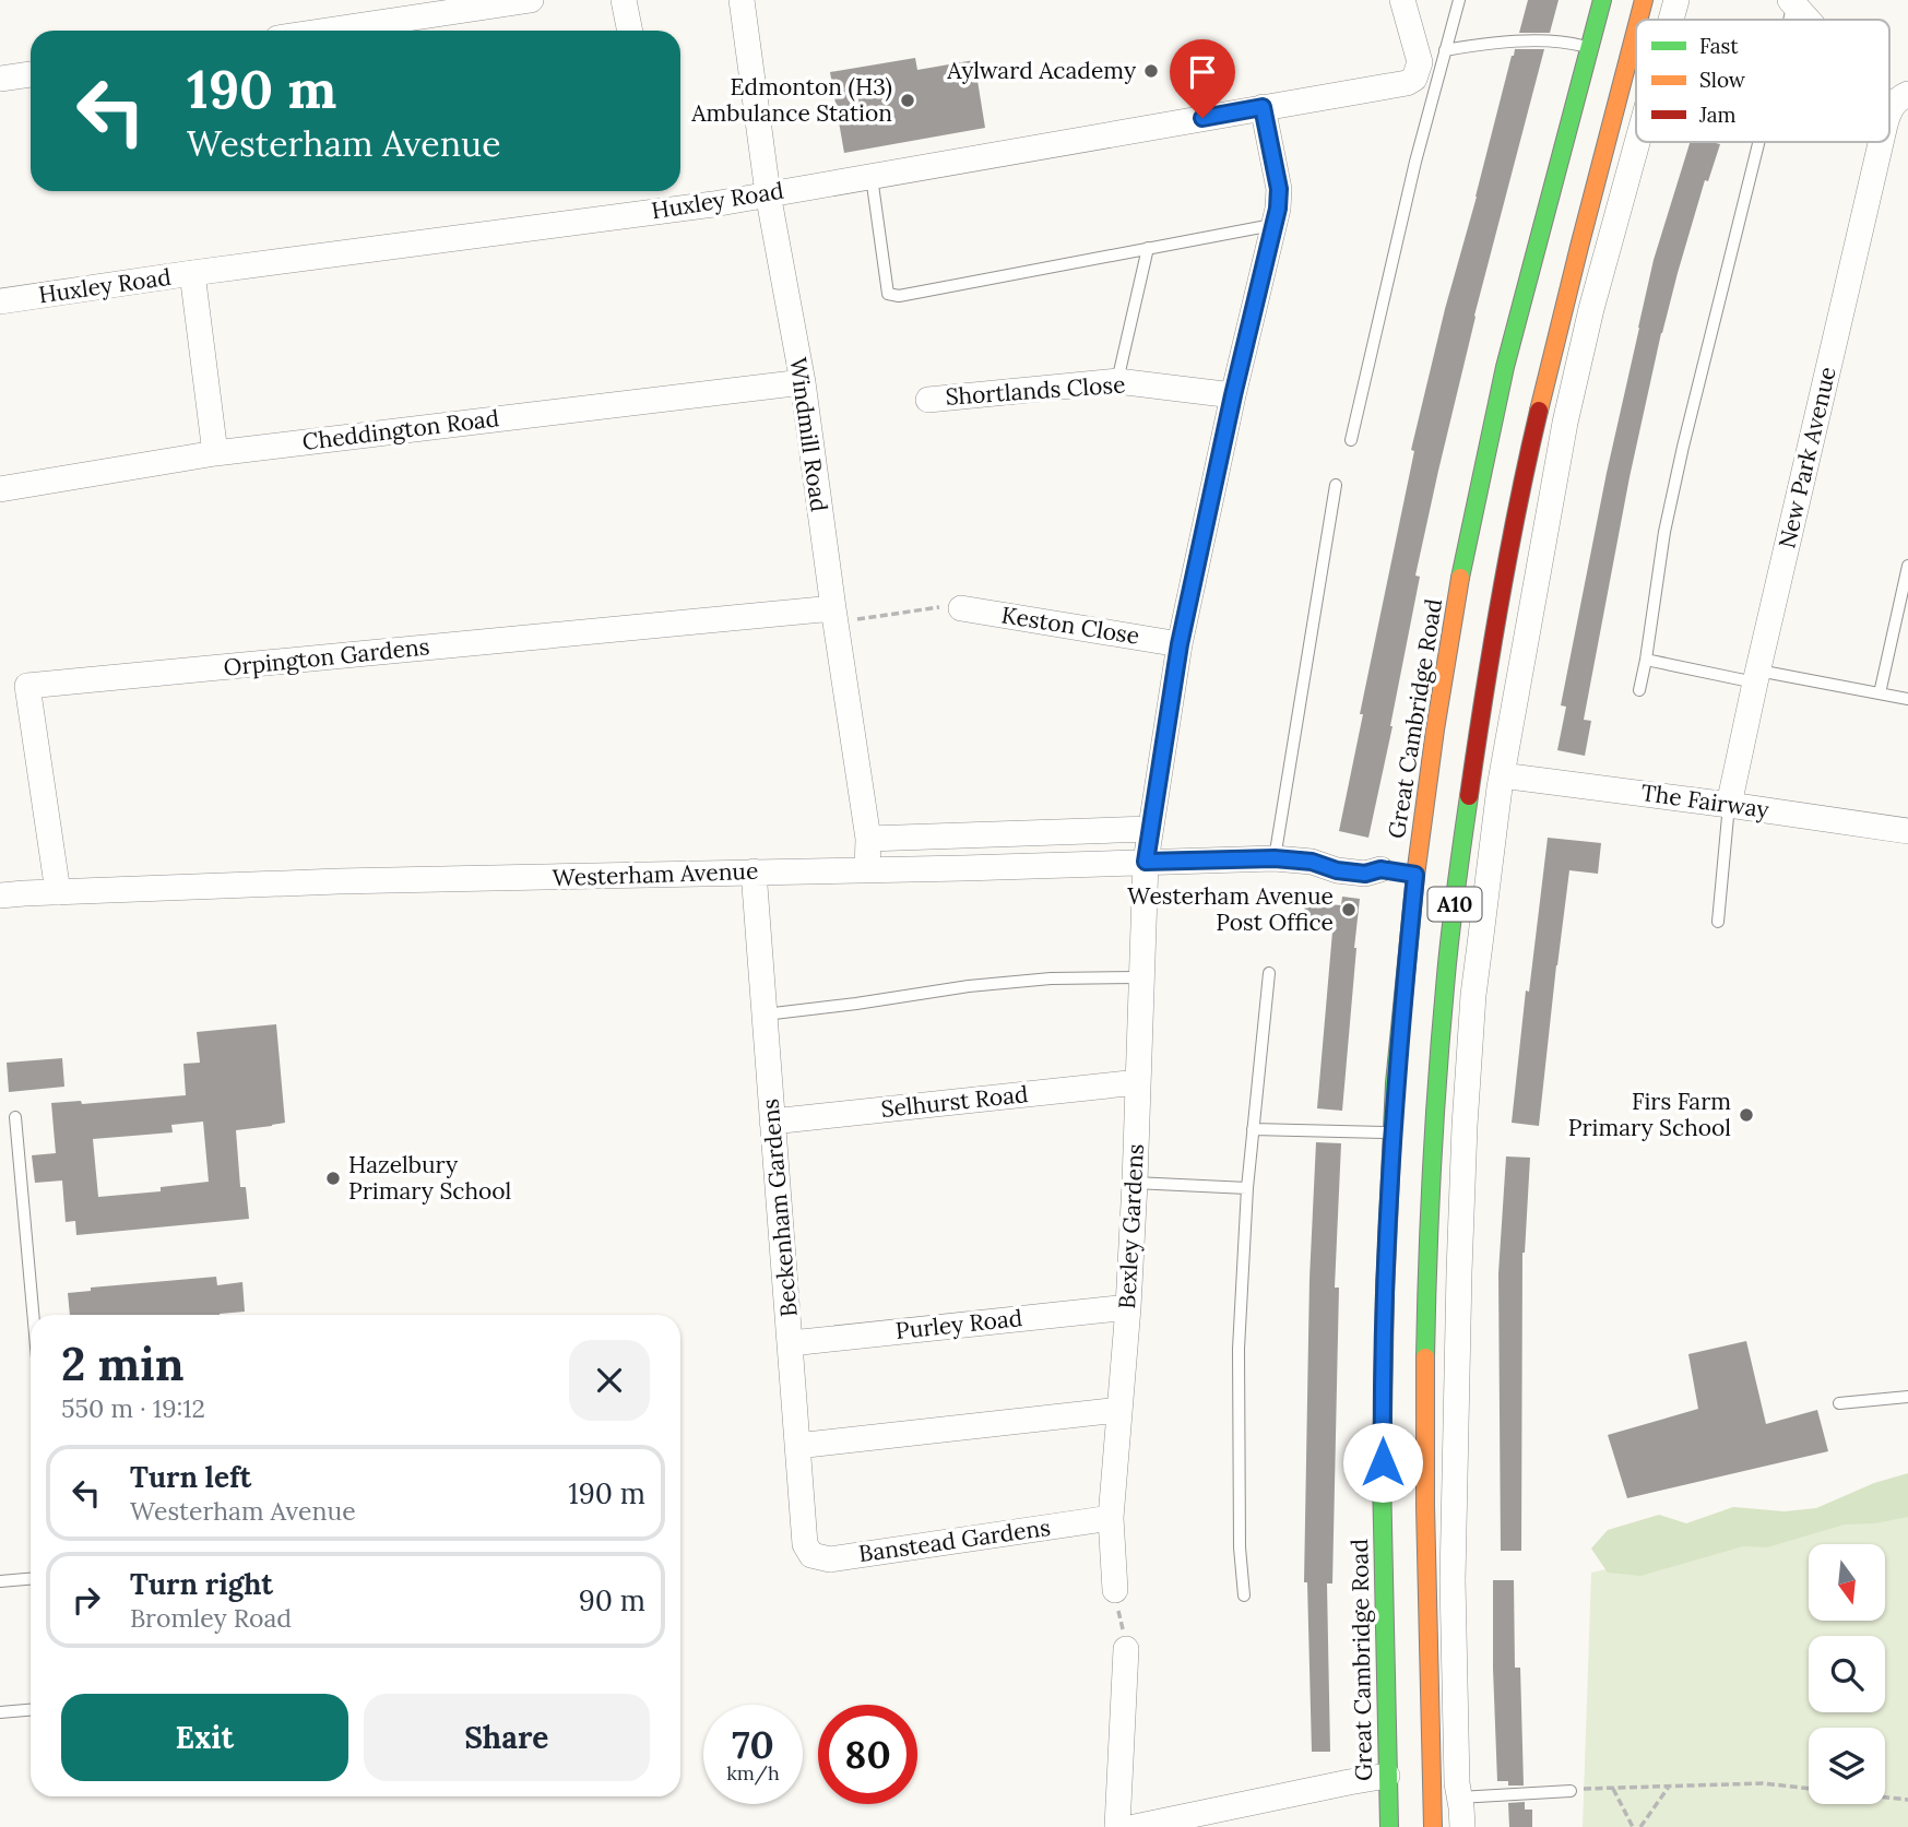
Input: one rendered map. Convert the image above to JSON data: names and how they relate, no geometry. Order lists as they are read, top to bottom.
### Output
{
  "streets": {
    "highway": ["Great Cambridge Road", "A10"],
    "street": [
      "Huxley Road",
      "Shortlands Close",
      "Cheddington Road",
      "Windmill Road",
      "New Park Avenue",
      "Keston Close",
      "Orpington Gardens",
      "The Fairway",
      "Westerham Avenue",
      "Selhurst Road",
      "Beckenham Gardens",
      "Bexley Gardens",
      "Purley Road",
      "Banstead Gardens"
    ]
  },
  "crossings": [
    ["Huxley Road", "Windmill Road"],
    ["Huxley Road", "Bexley Gardens"],
    ["Shortlands Close", "Bexley Gardens"],
    ["Cheddington Road", "Windmill Road"],
    ["Windmill Road", "Orpington Gardens"],
    ["Windmill Road", "Westerham Avenue"],
    ["New Park Avenue", "The Fairway"],
    ["Keston Close", "Bexley Gardens"],
    ["Orpington Gardens", "Westerham Avenue"],
    ["Great Cambridge Road", "Westerham Avenue"],
    ["Westerham Avenue", "Beckenham Gardens"],
    ["Westerham Avenue", "Bexley Gardens"],
    ["Selhurst Road", "Beckenham Gardens"],
    ["Selhurst Road", "Bexley Gardens"],
    ["Beckenham Gardens", "Purley Road"],
    ["Beckenham Gardens", "Banstead Gardens"],
    ["Bexley Gardens", "Purley Road"],
    ["Bexley Gardens", "Banstead Gardens"]
  ],
  "places": [
    "Aylward Academy",
    "Edmonton (H3) Ambulance Station",
    "Westerham Avenue Post Office",
    "Firs Farm Primary School",
    "Hazelbury Primary School"
  ],
  "legend": ["Fast", "Slow", "Jam"],
  "north": "bottom",
  "page": {
    "turn": ["190 m", "Westerham Avenue"],
    "heading": ["2 min", "550 m · 19:12"],
    "list": [
      {
        "name": "Turn left",
        "note": "Westerham Avenue",
        "value": "190 m"
      },
      {
        "name": "Turn right",
        "note": "Bromley Road",
        "value": "90 m"
      }
    ],
    "buttons": ["Exit", "Share"],
    "speed": "70 km/h",
    "limit": "80"
  }
}
